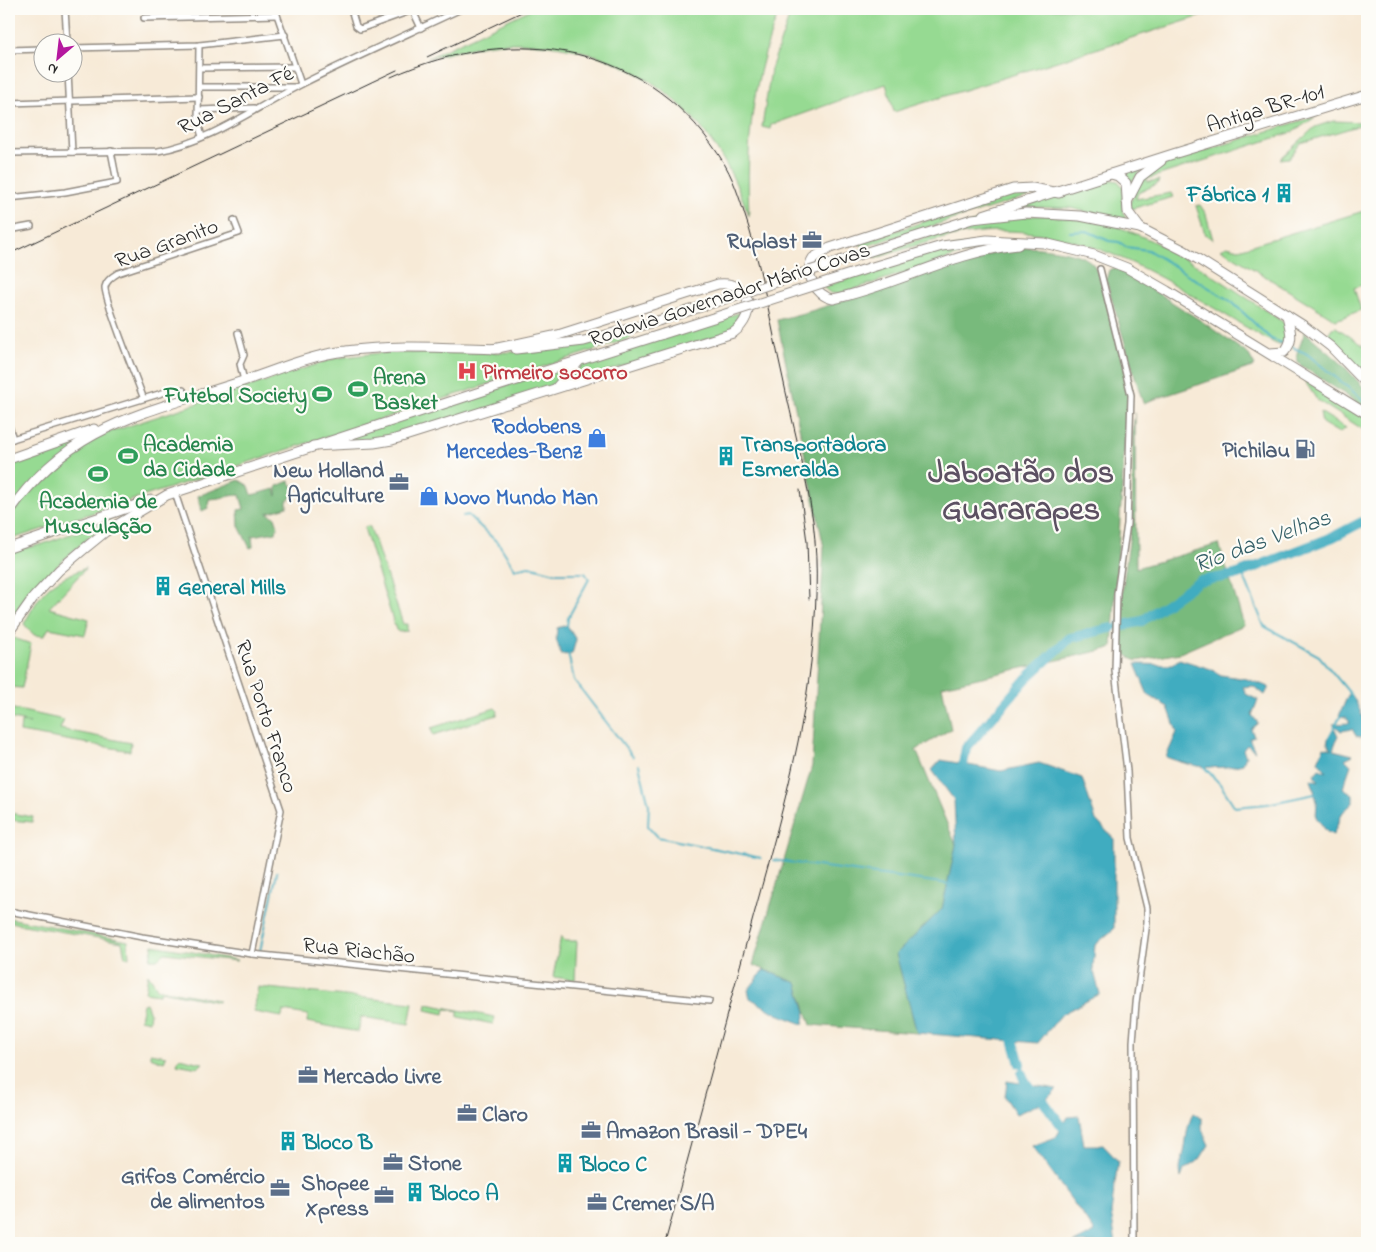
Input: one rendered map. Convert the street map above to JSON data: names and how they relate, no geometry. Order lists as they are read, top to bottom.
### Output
{
  "streets": {
    "main road": ["Antiga BR-101", "Rodovia Governador Mário Covas"],
    "street": [
      "Rua Santa Fé",
      "Rua Granito",
      "Rua Porto Franco",
      "Rua Riachão"
    ]
  },
  "crossings": [
    ["Rodovia Governador Mário Covas", "Rua Porto Franco"],
    ["Rua Porto Franco", "Rua Riachão"]
  ],
  "districts": ["Jaboatão dos Guararapes"],
  "water": ["Rio das Velhas"],
  "places": {
    "building": [
      "Fábrica 1",
      "Transportadora Esmeralda",
      "General Mills",
      "Bloco B",
      "Bloco C",
      "Bloco A"
    ],
    "office": [
      "Ruplast",
      "New Holland Agriculture",
      "Mercado Livre",
      "Claro",
      "Amazon Brasil - DPE4",
      "Stone",
      "Grifos Comércio de alimentos",
      "Shopee Xpress",
      "Cremer S/A"
    ],
    "hospital": ["Pirmeiro socorro"],
    "sports": [
      "Arena Basket",
      "Futebol Society",
      "Academia da Cidade",
      "Academia de Musculação"
    ],
    "shop": ["Rodobens Mercedes-Benz", "Novo Mundo Man"],
    "fuel station": ["Pichilau"]
  },
  "north": "bottom left"
}
